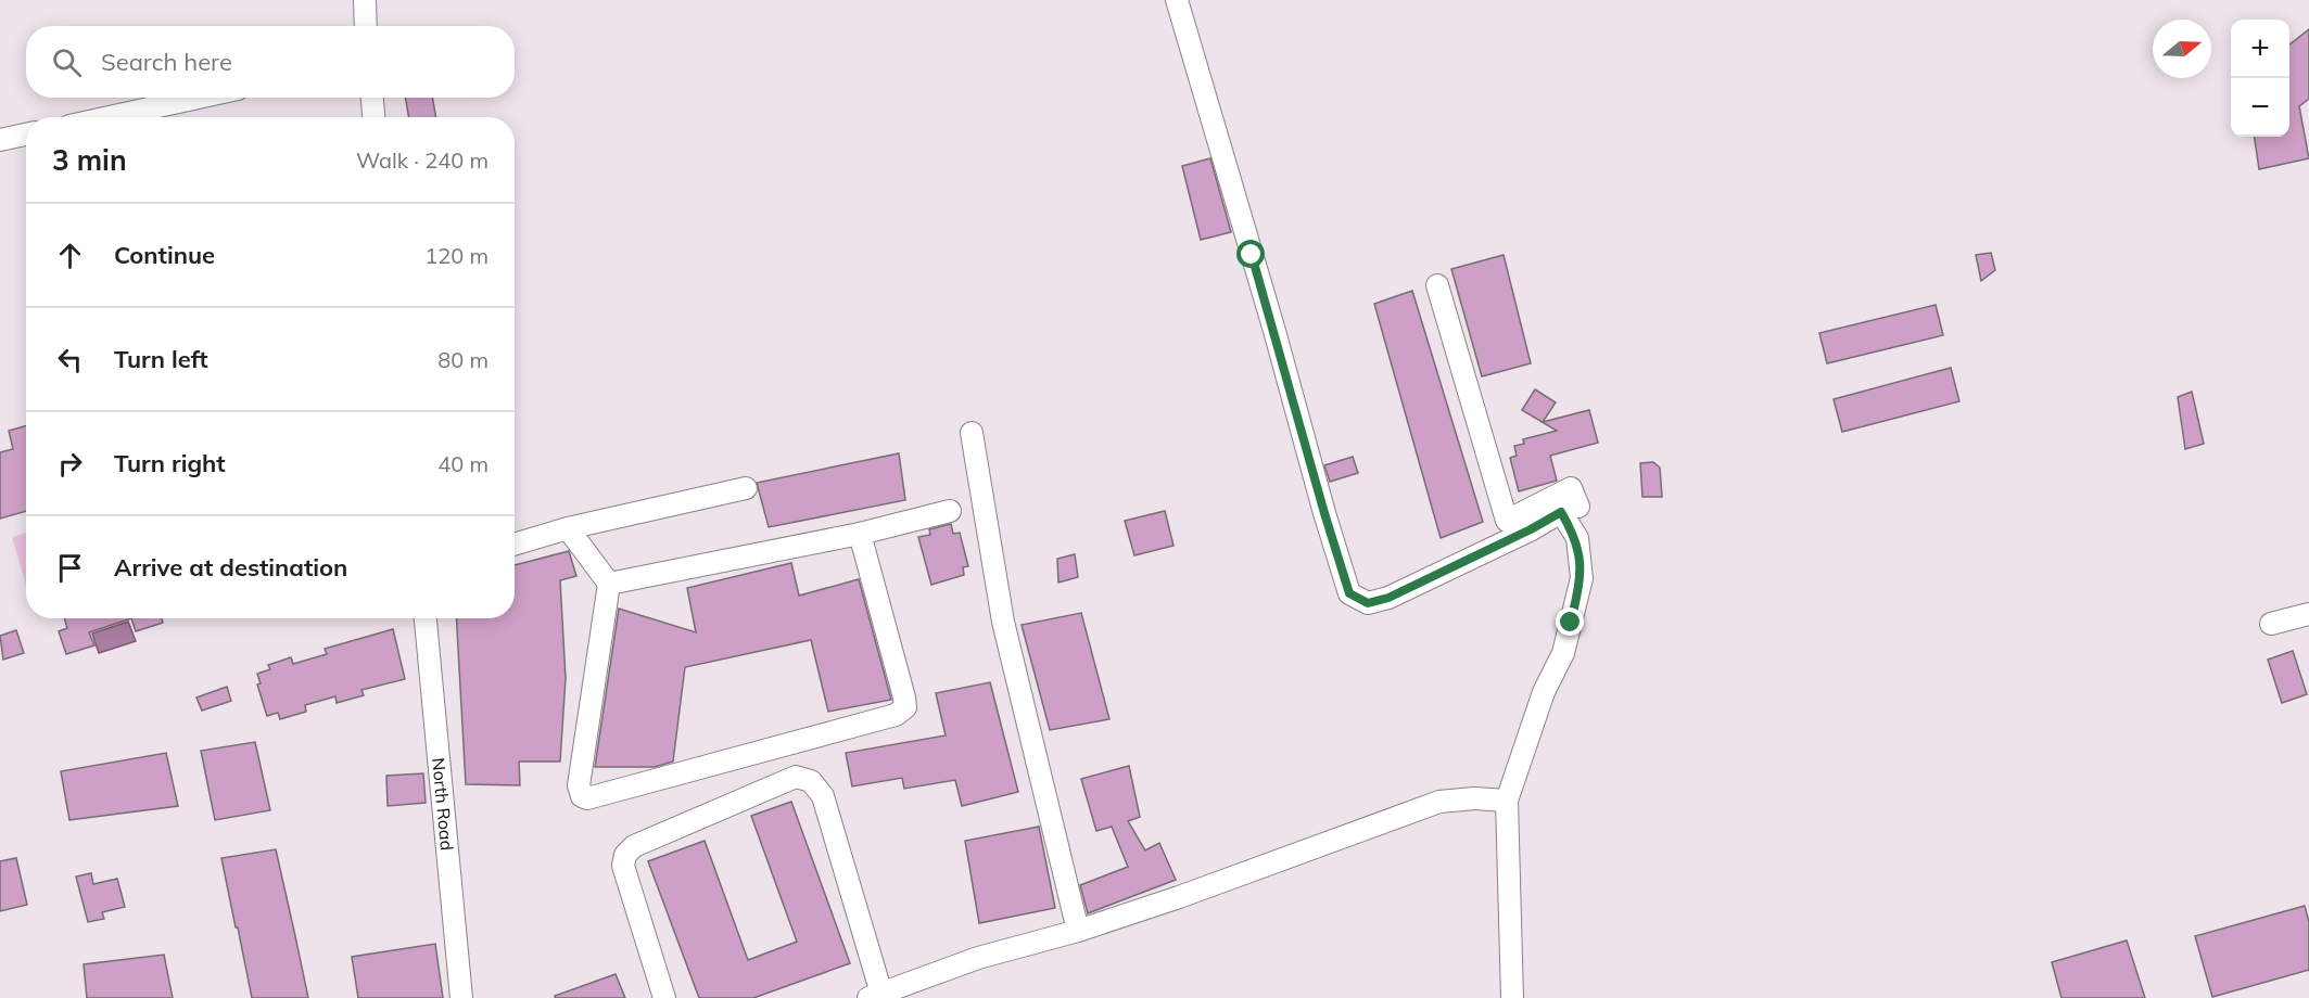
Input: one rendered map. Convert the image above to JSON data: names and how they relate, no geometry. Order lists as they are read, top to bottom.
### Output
{
  "streets": {
    "street": ["North Road"]
  },
  "north": "right",
  "page": {
    "map_buttons": ["+", "−"],
    "search": "Search here",
    "heading": ["3 min", "Walk · 240 m"],
    "list": [
      ["Continue", "120 m"],
      ["Turn left", "80 m"],
      ["Turn right", "40 m"],
      "Arrive at destination"
    ]
  }
}
